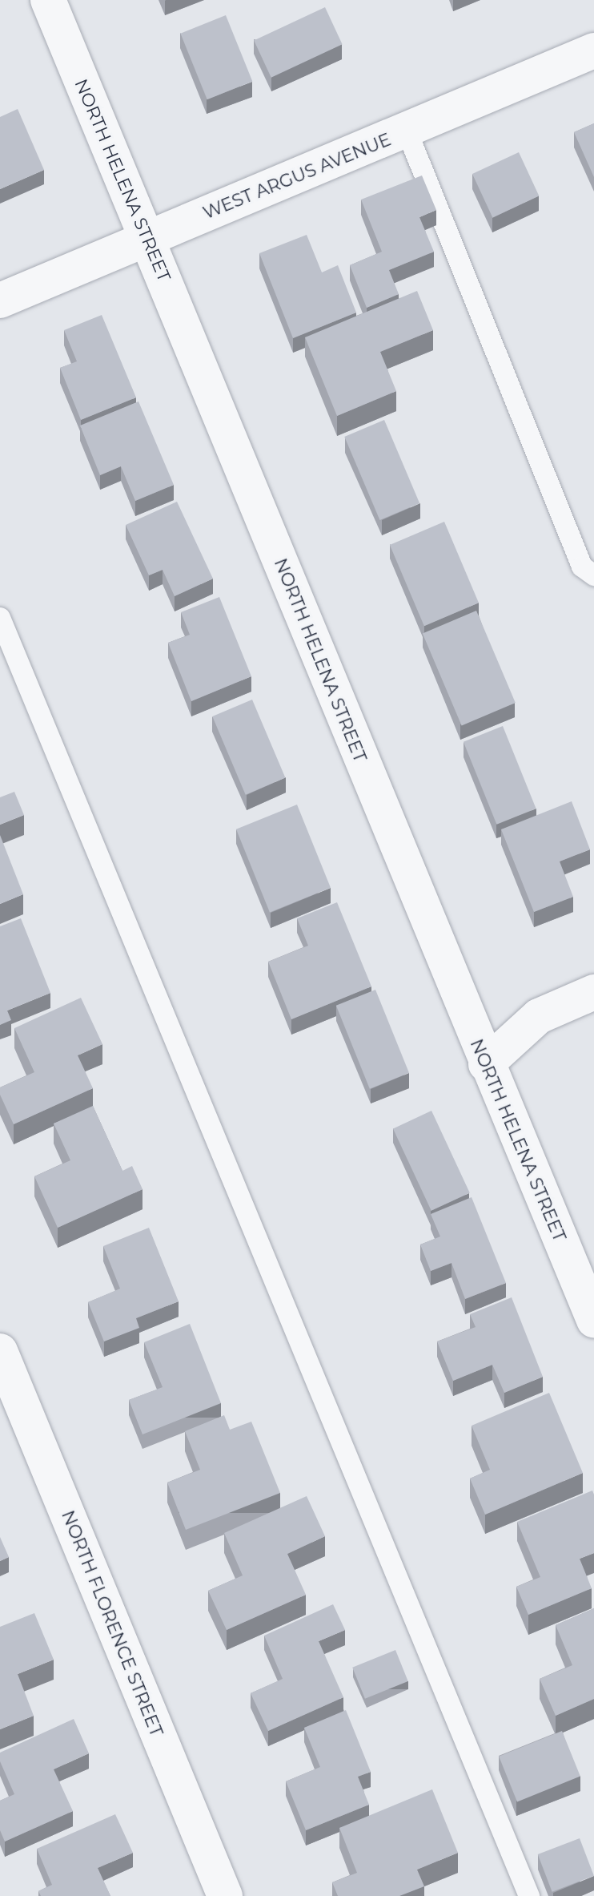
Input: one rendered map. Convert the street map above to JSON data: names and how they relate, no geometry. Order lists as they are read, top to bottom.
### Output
{
  "streets": {
    "street": ["WEST ARGUS AVENUE", "NORTH HELENA STREET", "NORTH FLORENCE STREET"]
  },
  "crossings": [
    ["WEST ARGUS AVENUE", "NORTH HELENA STREET"]
  ]
}
